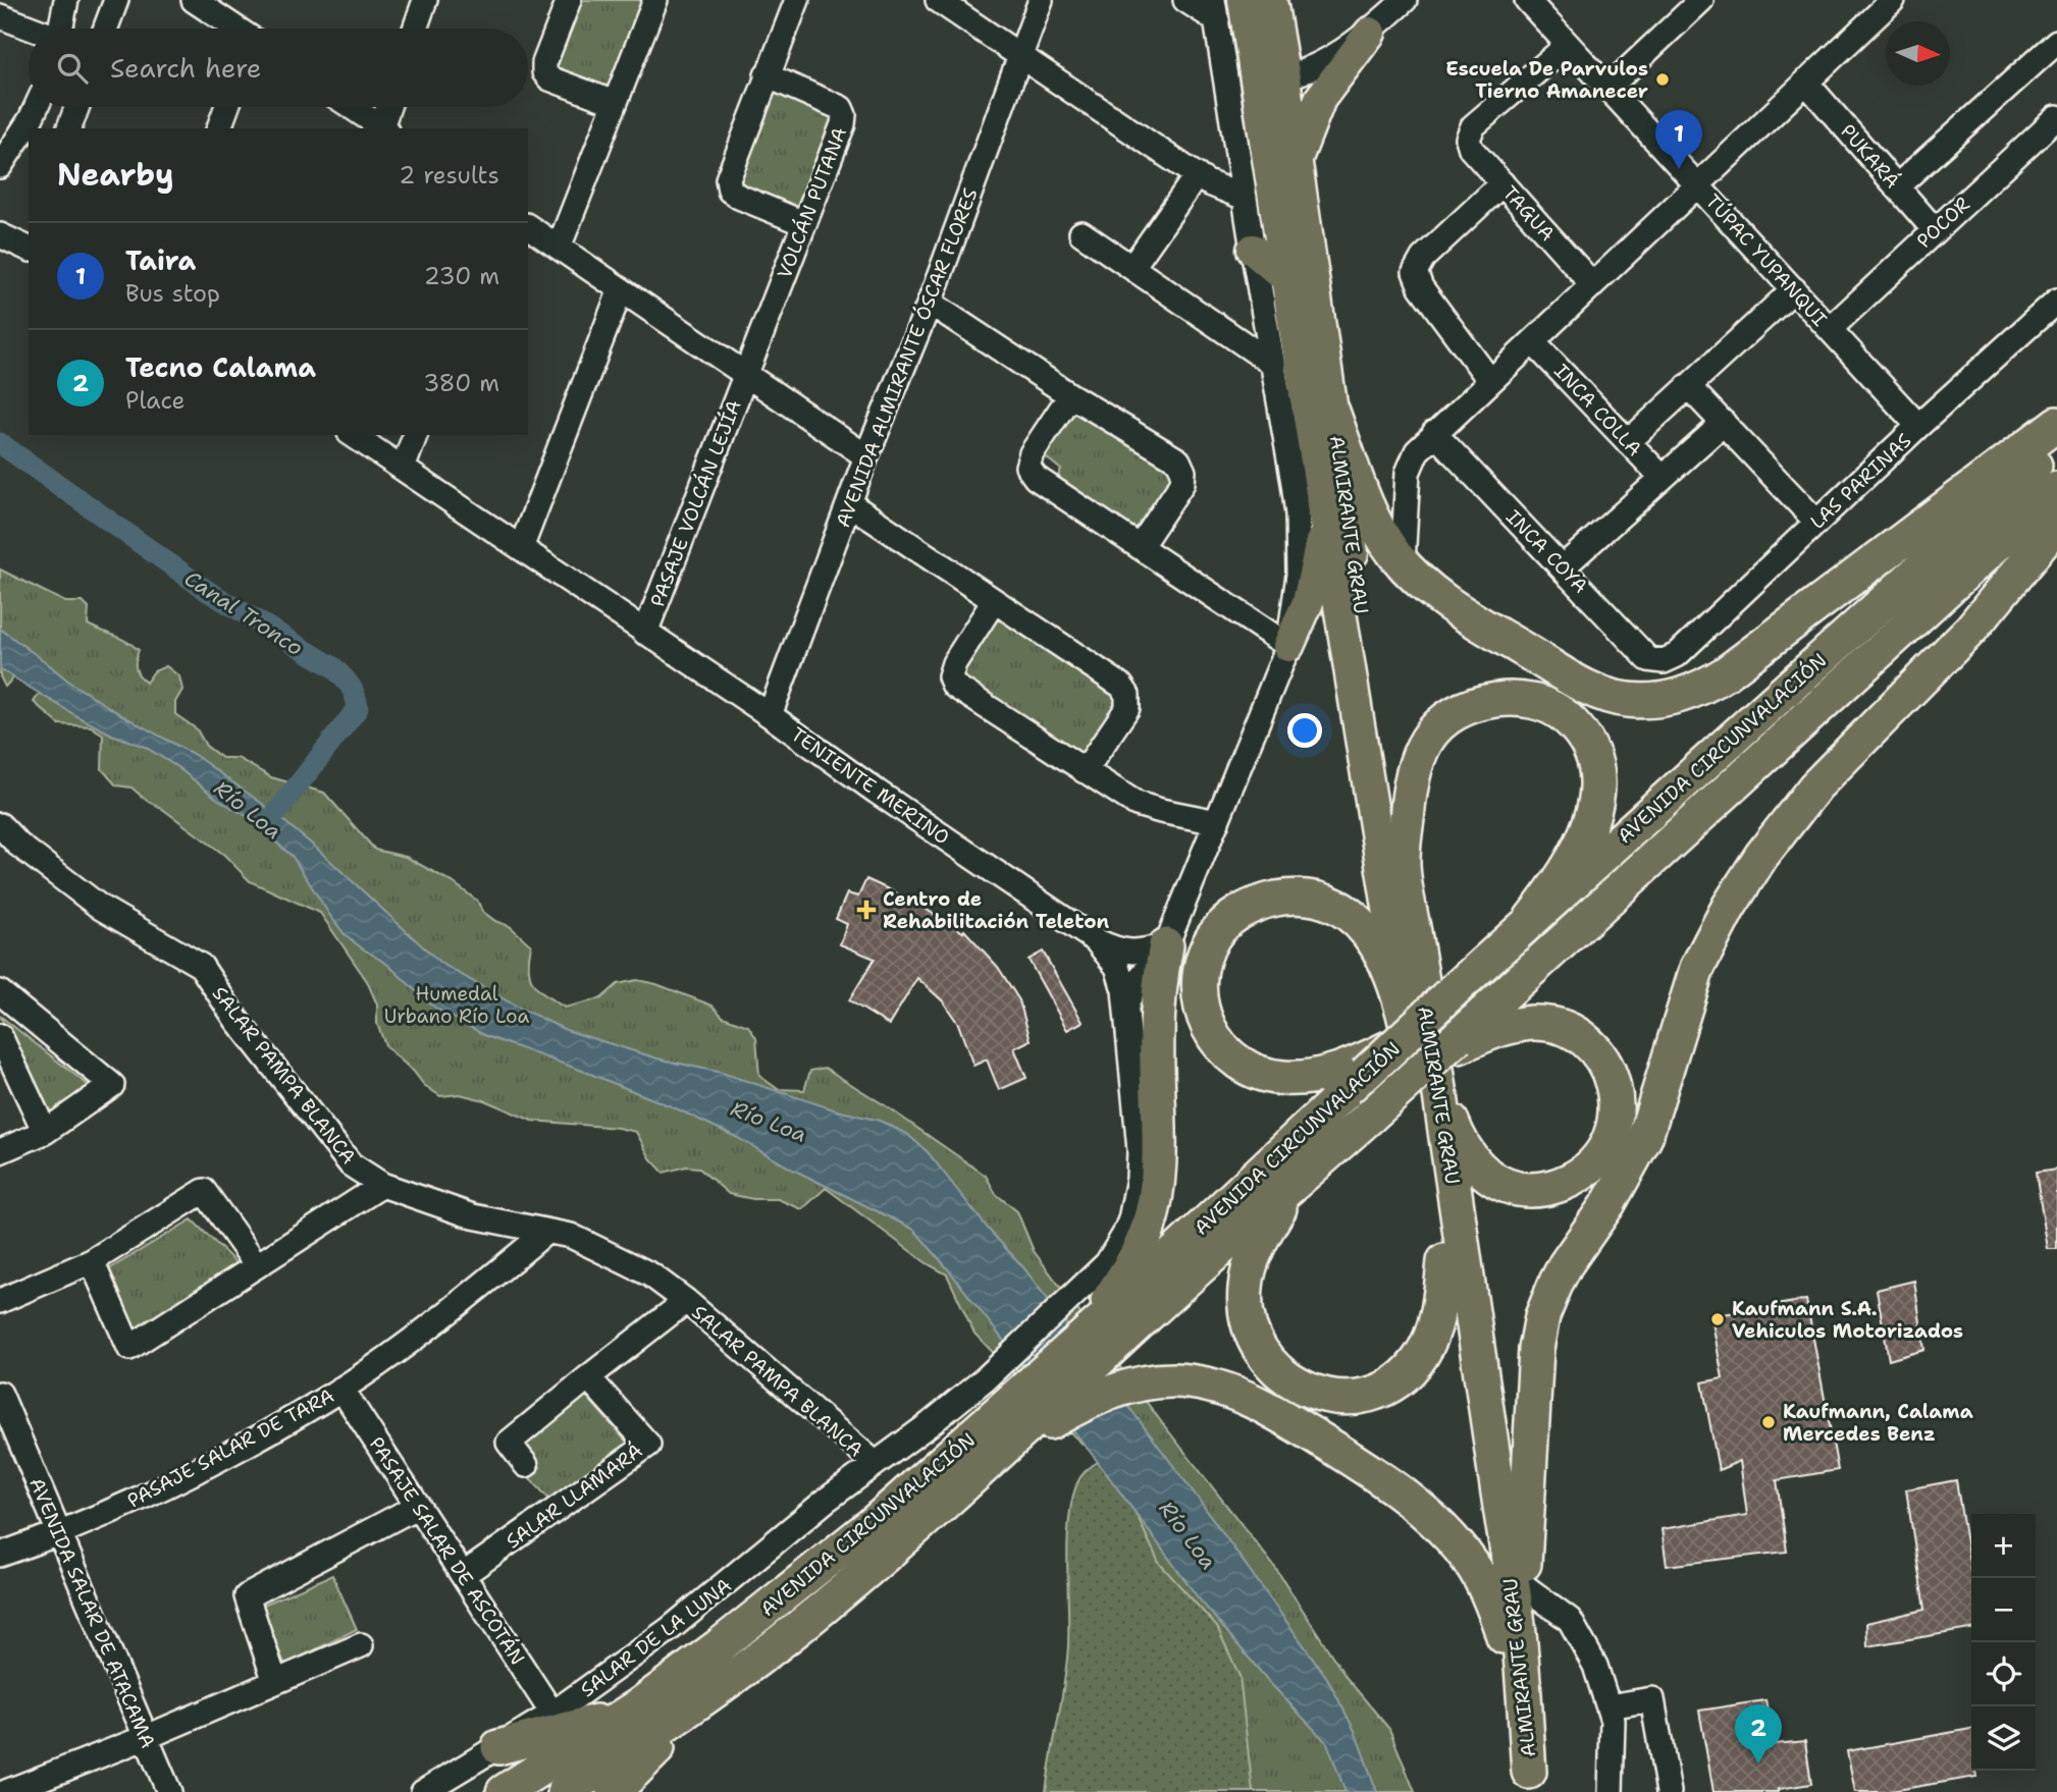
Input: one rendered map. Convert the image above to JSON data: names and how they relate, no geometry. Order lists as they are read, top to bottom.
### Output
{
  "streets": {
    "highway": ["ALMIRANTE GRAU", "AVENIDA CIRCUNVALACIÓN"],
    "street": [
      "PUKARÁ",
      "VOLCÁN PUTANA",
      "TAGUA",
      "POCOR",
      "TÚPAC YUPANQUI",
      "AVENIDA ALMIRANTE ÓSCAR FLORES",
      "INCA COLLA",
      "LAS PARINAS",
      "PASAJE VOLCÁN LEJÍA",
      "INCA COYA",
      "TENIENTE MERINO",
      "SALAR PAMPA BLANCA",
      "PASAJE SALAR DE TARA",
      "SALAR LLAMARÁ",
      "PASAJE SALAR DE ASCOTÁN",
      "AVENIDA SALAR DE ATACAMA",
      "SALAR DE LA LUNA"
    ]
  },
  "crossings": [
    ["PUKARÁ", "POCOR"],
    ["VOLCÁN PUTANA", "PASAJE VOLCÁN LEJÍA"],
    ["TAGUA", "TÚPAC YUPANQUI"],
    ["POCOR", "TÚPAC YUPANQUI"],
    ["TÚPAC YUPANQUI", "LAS PARINAS"],
    ["AVENIDA ALMIRANTE ÓSCAR FLORES", "TENIENTE MERINO"],
    ["LAS PARINAS", "INCA COYA"],
    ["PASAJE VOLCÁN LEJÍA", "TENIENTE MERINO"],
    ["ALMIRANTE GRAU", "AVENIDA CIRCUNVALACIÓN"],
    ["AVENIDA CIRCUNVALACIÓN", "TENIENTE MERINO"],
    ["TENIENTE MERINO", "SALAR DE LA LUNA"],
    ["SALAR PAMPA BLANCA", "PASAJE SALAR DE TARA"],
    ["SALAR PAMPA BLANCA", "SALAR DE LA LUNA"],
    ["PASAJE SALAR DE TARA", "PASAJE SALAR DE ASCOTÁN"],
    ["PASAJE SALAR DE TARA", "AVENIDA SALAR DE ATACAMA"],
    ["SALAR LLAMARÁ", "PASAJE SALAR DE ASCOTÁN"],
    ["PASAJE SALAR DE ASCOTÁN", "SALAR DE LA LUNA"]
  ],
  "water": ["Canal Tronco", "Río Loa"],
  "parks": ["Humedal Urbano Río Loa"],
  "places": {
    "other": ["Escuela De Parvulos Tierno Amanecer", "Kaufmann S.A. Vehiculos Motorizados", "Kaufmann, Calama Mercedes Benz"],
    "health": ["Centro de Rehabilitación Teleton"]
  },
  "north": "right",
  "page": {
    "search": "Search here",
    "pins": ["1", "2"],
    "heading": ["Nearby", "2 results"],
    "list": [
      {
        "mark": "1",
        "name": "Taira",
        "note": "Bus stop",
        "value": "230 m"
      },
      {
        "mark": "2",
        "name": "Tecno Calama",
        "note": "Place",
        "value": "380 m"
      }
    ],
    "map_buttons": ["+", "−"]
  }
}
